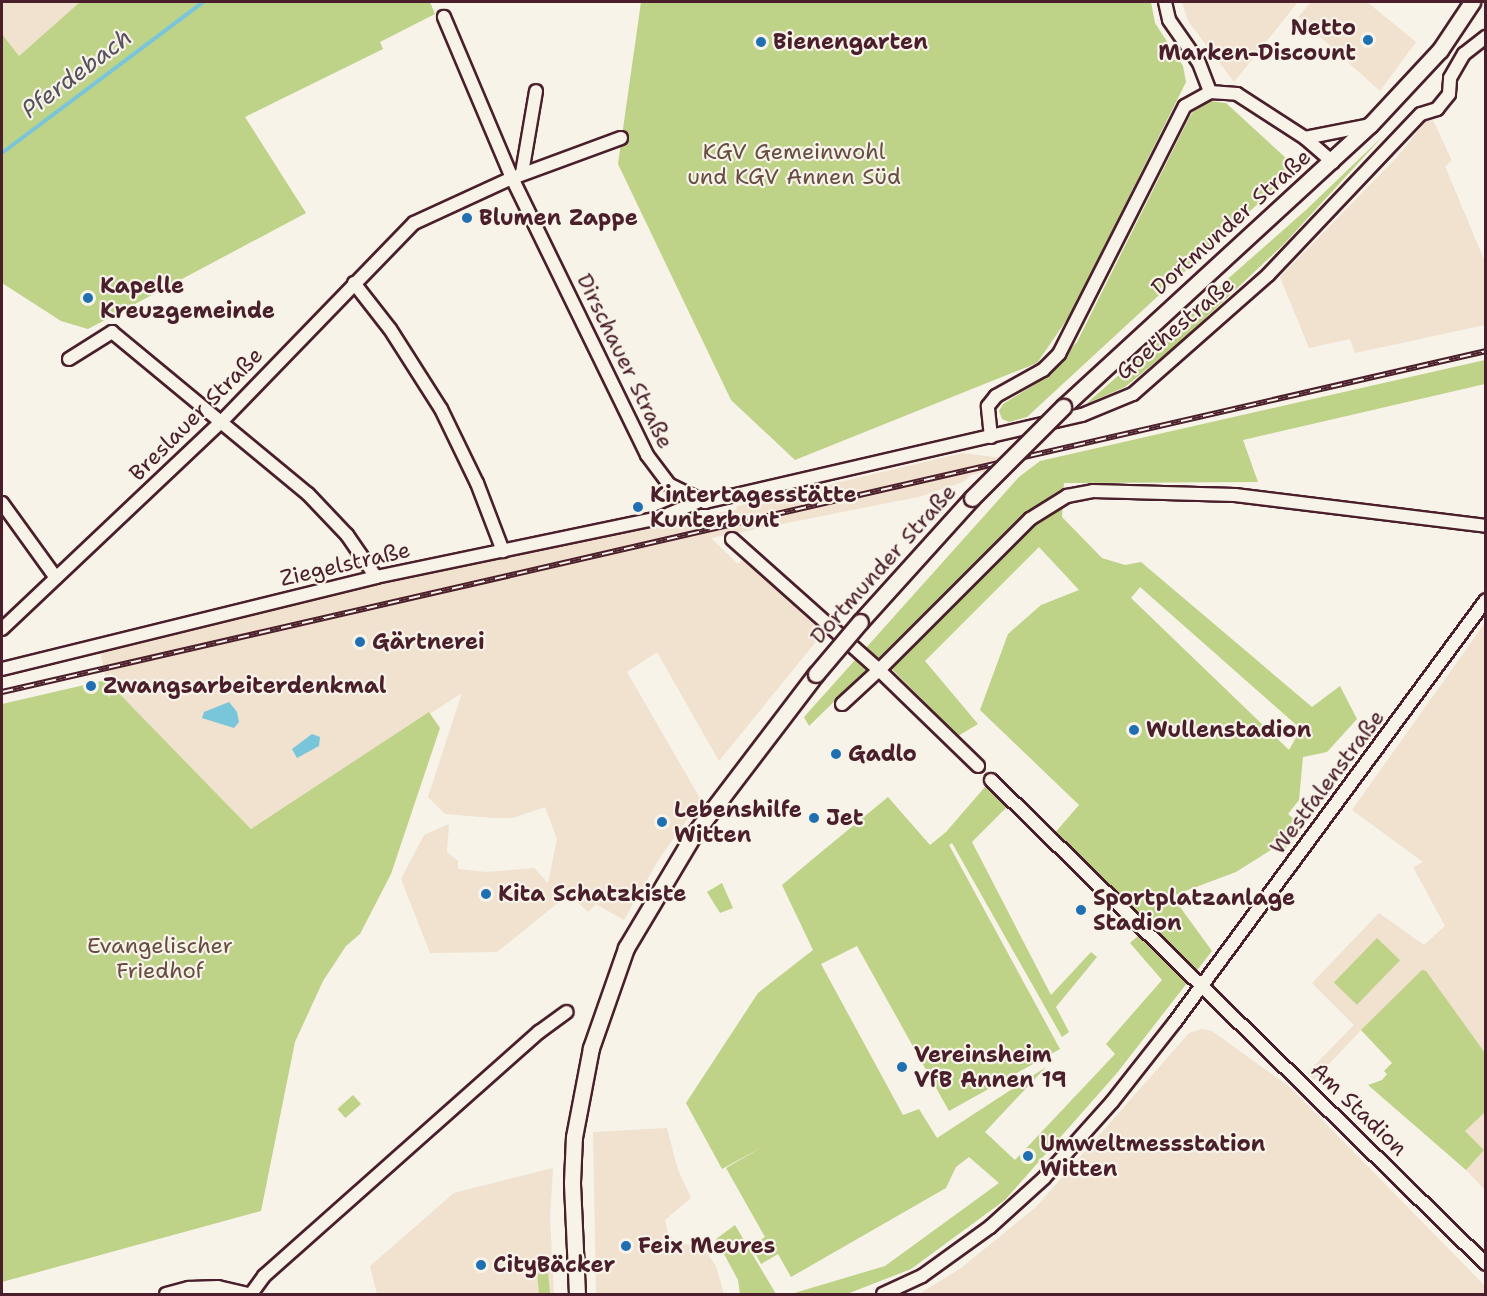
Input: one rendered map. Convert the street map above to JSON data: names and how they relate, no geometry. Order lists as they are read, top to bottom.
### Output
{
  "streets": {
    "main road": ["Dortmunder Straße"],
    "street": [
      "Goethestraße",
      "Dirschauer Straße",
      "Breslauer Straße",
      "Ziegelstraße",
      "Westfalenstraße",
      "Am Stadion"
    ]
  },
  "crossings": [
    ["Dirschauer Straße", "Breslauer Straße"],
    ["Dirschauer Straße", "Ziegelstraße"],
    ["Westfalenstraße", "Am Stadion"]
  ],
  "water": ["Pferdebach"],
  "parks": ["KGV Gemeinwohl und KGV Annen Süd", "Evangelischer Friedhof"],
  "places": [
    "Netto Marken-Discount",
    "Bienengarten",
    "Blumen Zappe",
    "Kapelle Kreuzgemeinde",
    "Kintertagesstätte Kunterbunt",
    "Gärtnerei",
    "Zwangsarbeiterdenkmal",
    "Wullenstadion",
    "Gadlo",
    "Jet",
    "Lebenshilfe Witten",
    "Kita Schatzkiste",
    "Sportplatzanlage Stadion",
    "Vereinsheim VfB Annen 19",
    "Umweltmessstation Witten",
    "Feix Meures",
    "CityBäcker"
  ]
}
